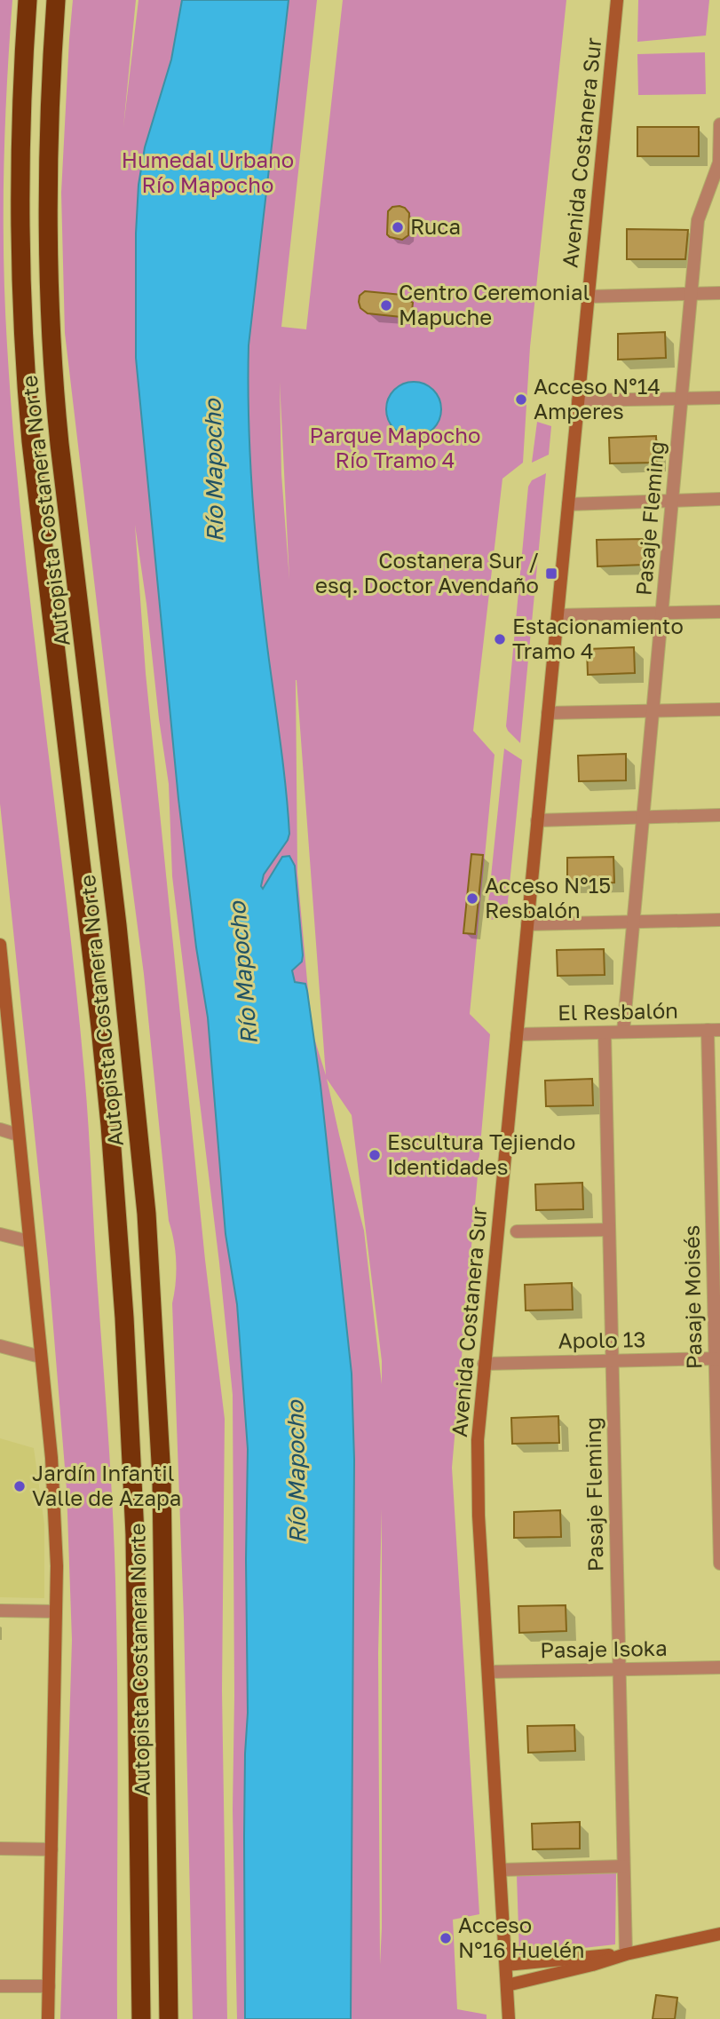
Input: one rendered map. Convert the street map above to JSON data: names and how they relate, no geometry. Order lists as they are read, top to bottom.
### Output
{
  "streets": {
    "highway": ["Autopista Costanera Norte"],
    "main road": ["Avenida Costanera Sur"],
    "street": [
      "Pasaje Fleming",
      "El Resbalón",
      "Pasaje Moisés",
      "Apolo 13",
      "Pasaje Isoka"
    ]
  },
  "crossings": [
    ["Avenida Costanera Sur", "El Resbalón"],
    ["Avenida Costanera Sur", "Apolo 13"],
    ["Avenida Costanera Sur", "Pasaje Isoka"],
    ["Pasaje Fleming", "El Resbalón"],
    ["Pasaje Fleming", "Apolo 13"],
    ["Pasaje Fleming", "Pasaje Isoka"],
    ["El Resbalón", "Pasaje Moisés"],
    ["Pasaje Moisés", "Apolo 13"]
  ],
  "water": ["Río Mapocho"],
  "parks": ["Humedal Urbano Río Mapocho", "Parque Mapocho Río Tramo 4"],
  "places": {
    "other": [
      "Ruca",
      "Centro Ceremonial Mapuche",
      "Acceso N°14 Amperes",
      "Estacionamiento Tramo 4",
      "Acceso N°15 Resbalón",
      "Escultura Tejiendo Identidades",
      "Jardín Infantil Valle de Azapa",
      "Acceso N°16 Huelén"
    ],
    "transit": ["Costanera Sur / esq. Doctor Avendaño"]
  }
}
